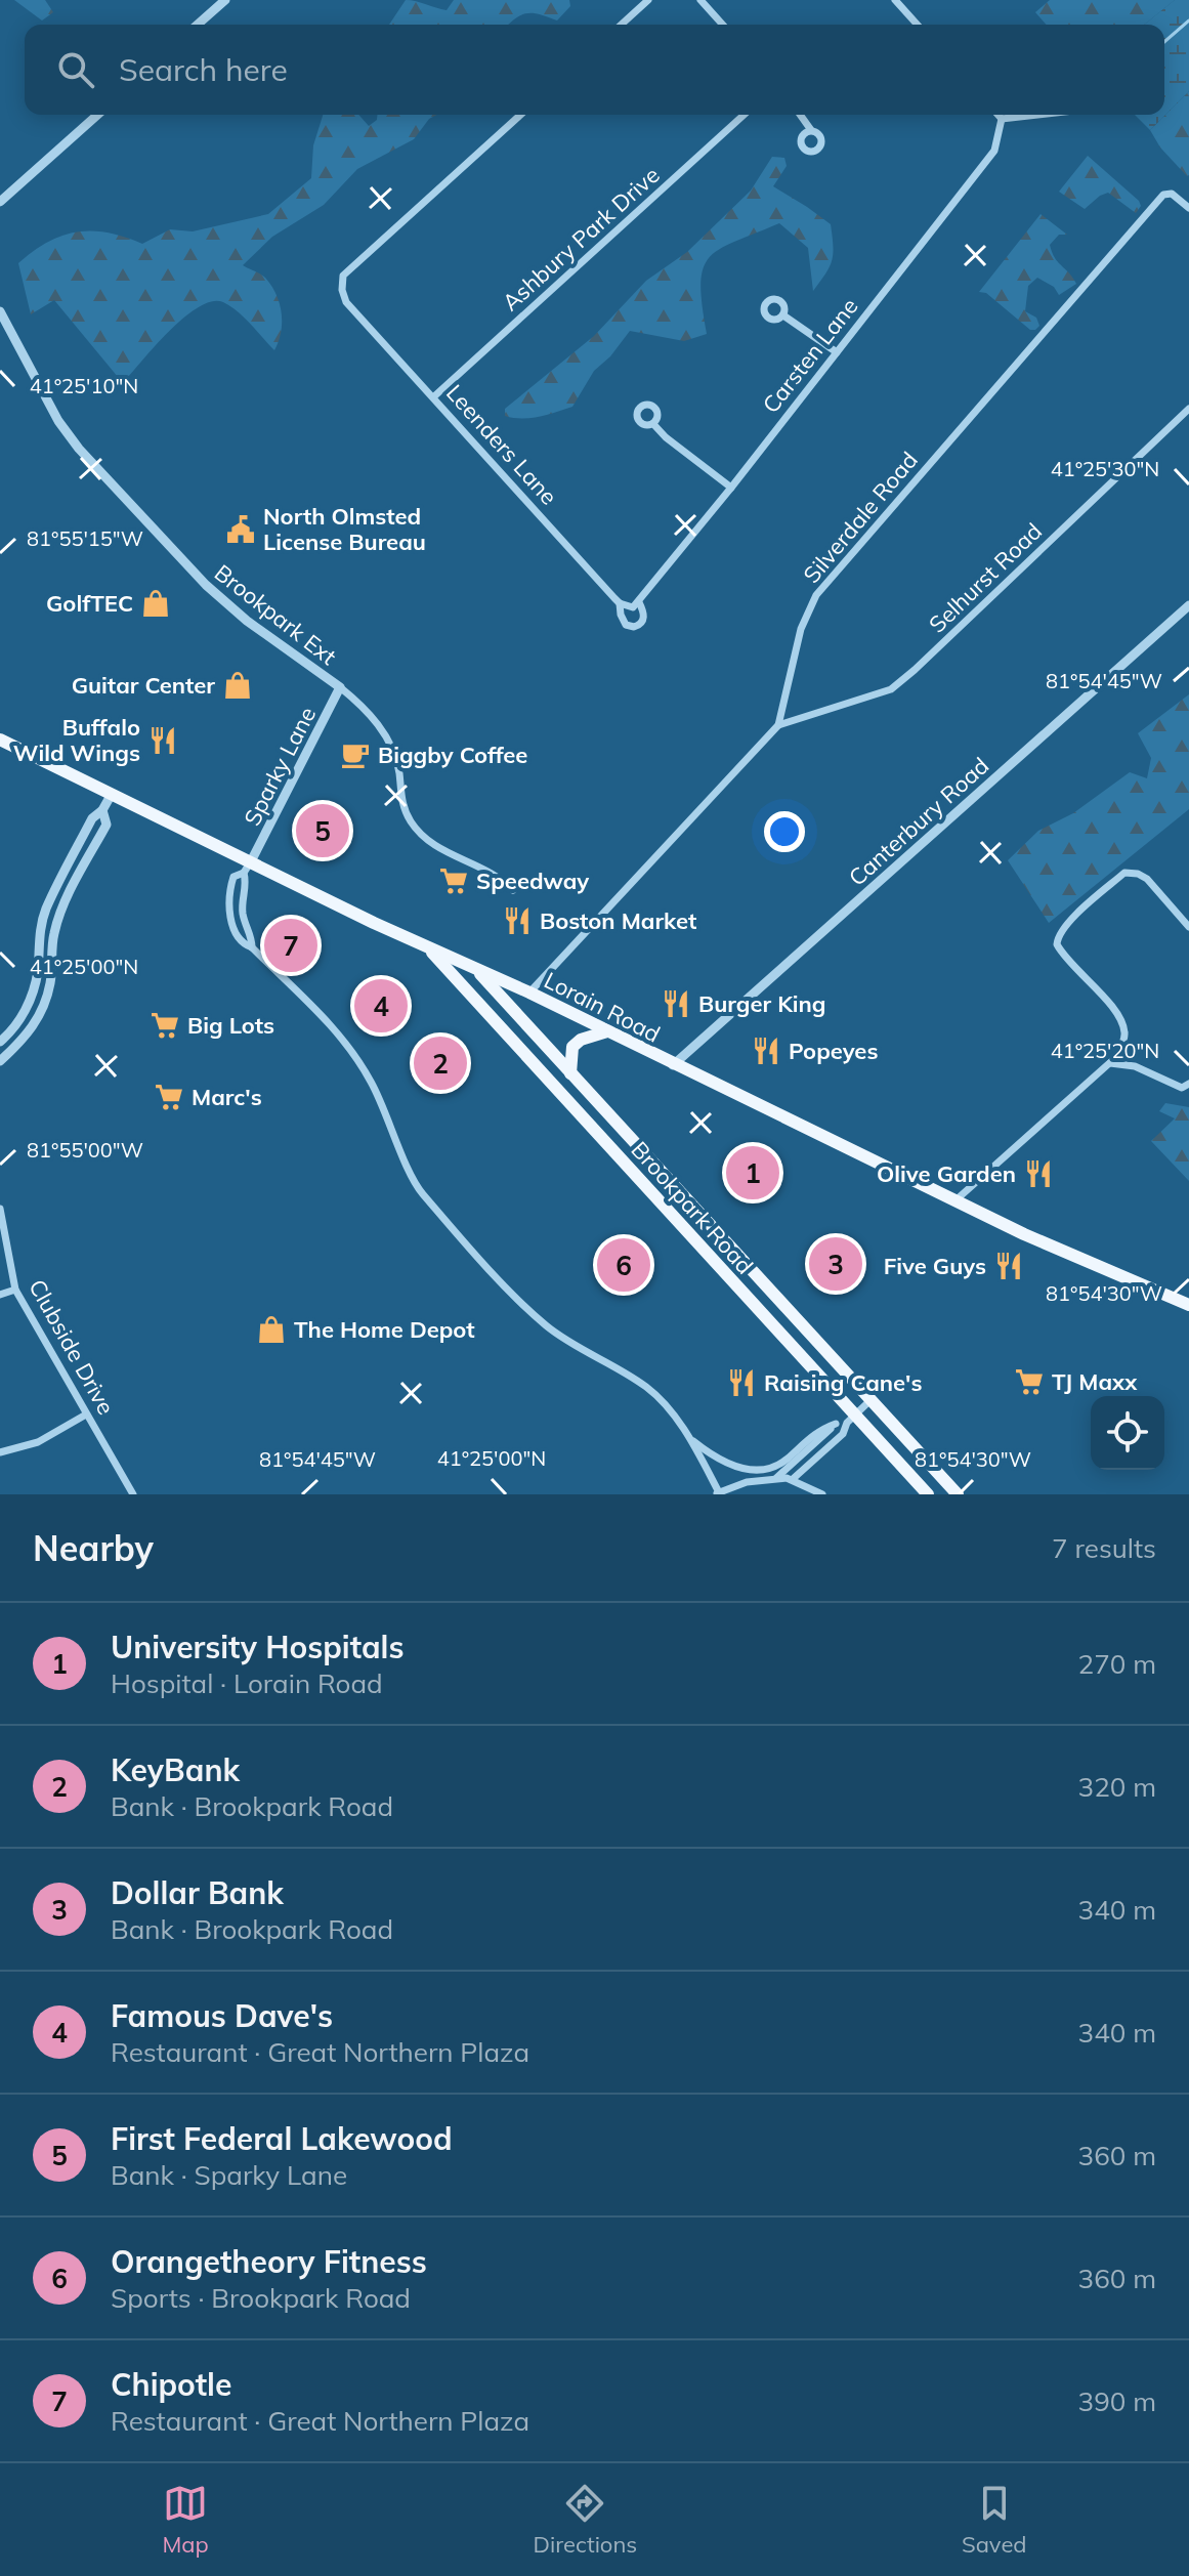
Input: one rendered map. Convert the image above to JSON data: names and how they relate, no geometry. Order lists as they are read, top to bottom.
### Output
{
  "streets": {
    "main road": ["Lorain Road", "Brookpark Road"],
    "street": [
      "Ashbury Park Drive",
      "Carsten Lane",
      "Leenders Lane",
      "Silverdale Road",
      "Selhurst Road",
      "Brookpark Ext",
      "Sparky Lane",
      "Canterbury Road",
      "Clubside Drive"
    ]
  },
  "crossings": [
    ["Ashbury Park Drive", "Leenders Lane"],
    ["Carsten Lane", "Leenders Lane"],
    ["Silverdale Road", "Selhurst Road"],
    ["Silverdale Road", "Lorain Road"],
    ["Brookpark Ext", "Sparky Lane"],
    ["Sparky Lane", "Lorain Road"],
    ["Canterbury Road", "Lorain Road"],
    ["Lorain Road", "Brookpark Road"]
  ],
  "places": {
    "public building": ["North Olmsted License Bureau"],
    "shop": ["GolfTEC", "Guitar Center", "The Home Depot"],
    "restaurant": [
      "Buffalo Wild Wings",
      "Boston Market",
      "Burger King",
      "Popeyes",
      "Olive Garden",
      "Five Guys",
      "Raising Cane's"
    ],
    "cafe": ["Biggby Coffee"],
    "supermarket": [
      "Speedway",
      "Big Lots",
      "Marc's",
      "TJ Maxx"
    ]
  },
  "page": {
    "search": "Search here",
    "pins": [
      "5",
      "7",
      "4",
      "2",
      "1",
      "3",
      "6"
    ],
    "heading": ["Nearby", "7 results"],
    "list": [
      {
        "mark": "1",
        "name": "University Hospitals",
        "note": "Hospital · Lorain Road",
        "value": "270 m"
      },
      {
        "mark": "2",
        "name": "KeyBank",
        "note": "Bank · Brookpark Road",
        "value": "320 m"
      },
      {
        "mark": "3",
        "name": "Dollar Bank",
        "note": "Bank · Brookpark Road",
        "value": "340 m"
      },
      {
        "mark": "4",
        "name": "Famous Dave's",
        "note": "Restaurant · Great Northern Plaza",
        "value": "340 m"
      },
      {
        "mark": "5",
        "name": "First Federal Lakewood",
        "note": "Bank · Sparky Lane",
        "value": "360 m"
      },
      {
        "mark": "6",
        "name": "Orangetheory Fitness",
        "note": "Sports · Brookpark Road",
        "value": "360 m"
      },
      {
        "mark": "7",
        "name": "Chipotle",
        "note": "Restaurant · Great Northern Plaza",
        "value": "390 m"
      }
    ],
    "nav": ["Map", "Directions", "Saved"]
  },
  "coordinates": [
    "41°25'10\"N",
    "41°25'30\"N",
    "81°55'15\"W",
    "81°54'45\"W",
    "41°25'00\"N",
    "41°25'20\"N",
    "81°55'00\"W",
    "81°54'30\"W"
  ]
}
